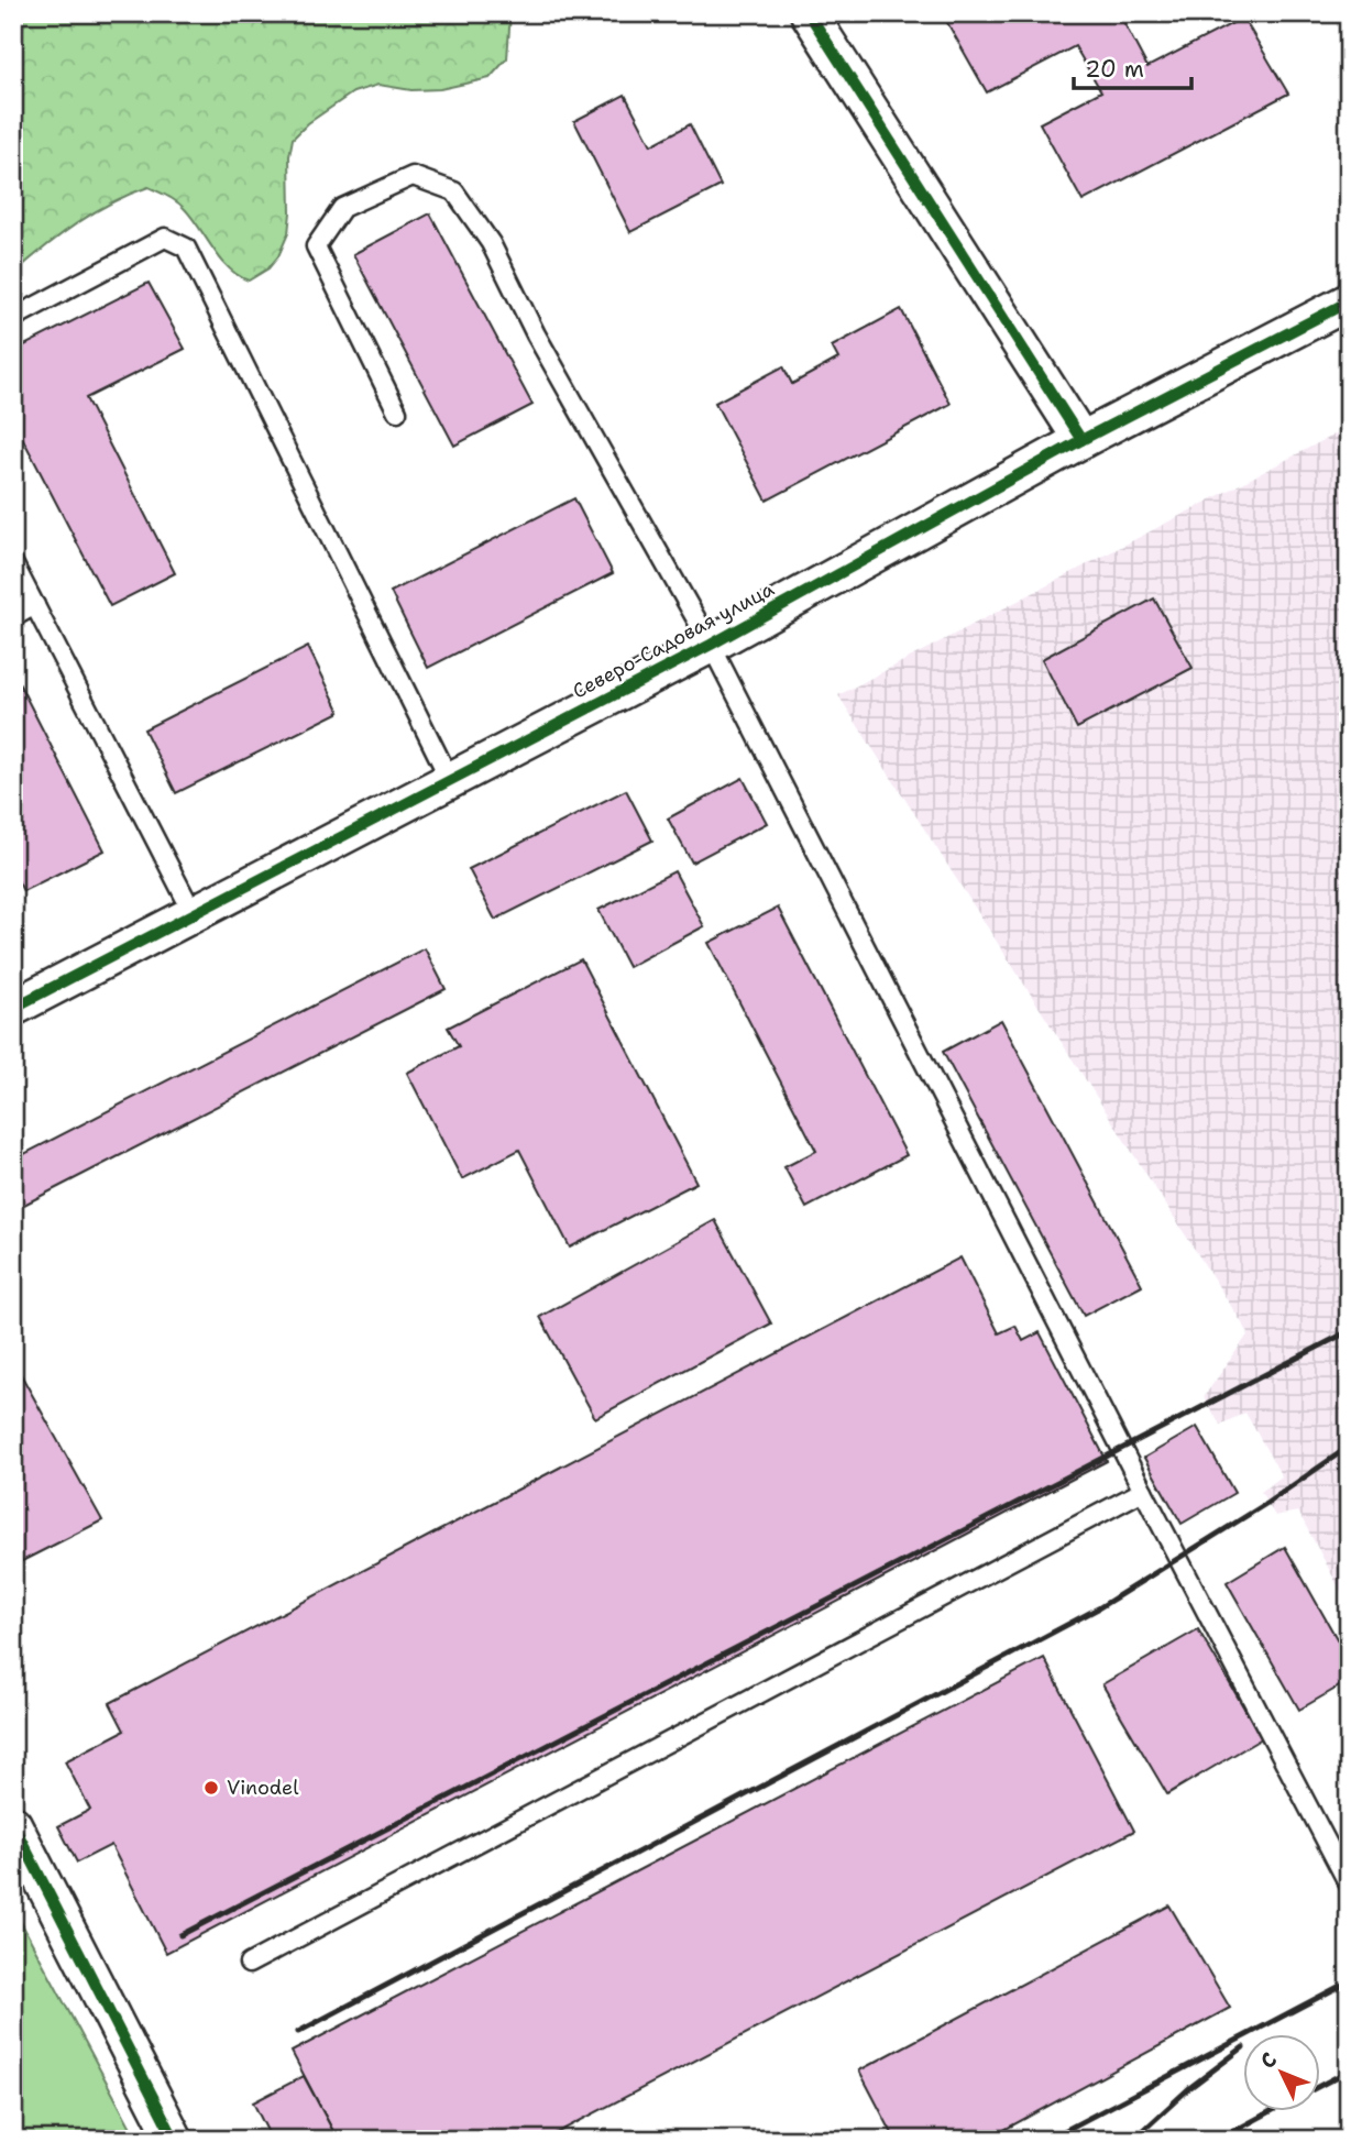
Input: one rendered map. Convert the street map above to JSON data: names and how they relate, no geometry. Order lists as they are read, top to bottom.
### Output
{
  "streets": {
    "street": ["Северо-Садовая улица"]
  },
  "places": ["Vinodel"],
  "scale_bar": "20 m",
  "north": "top left"
}
